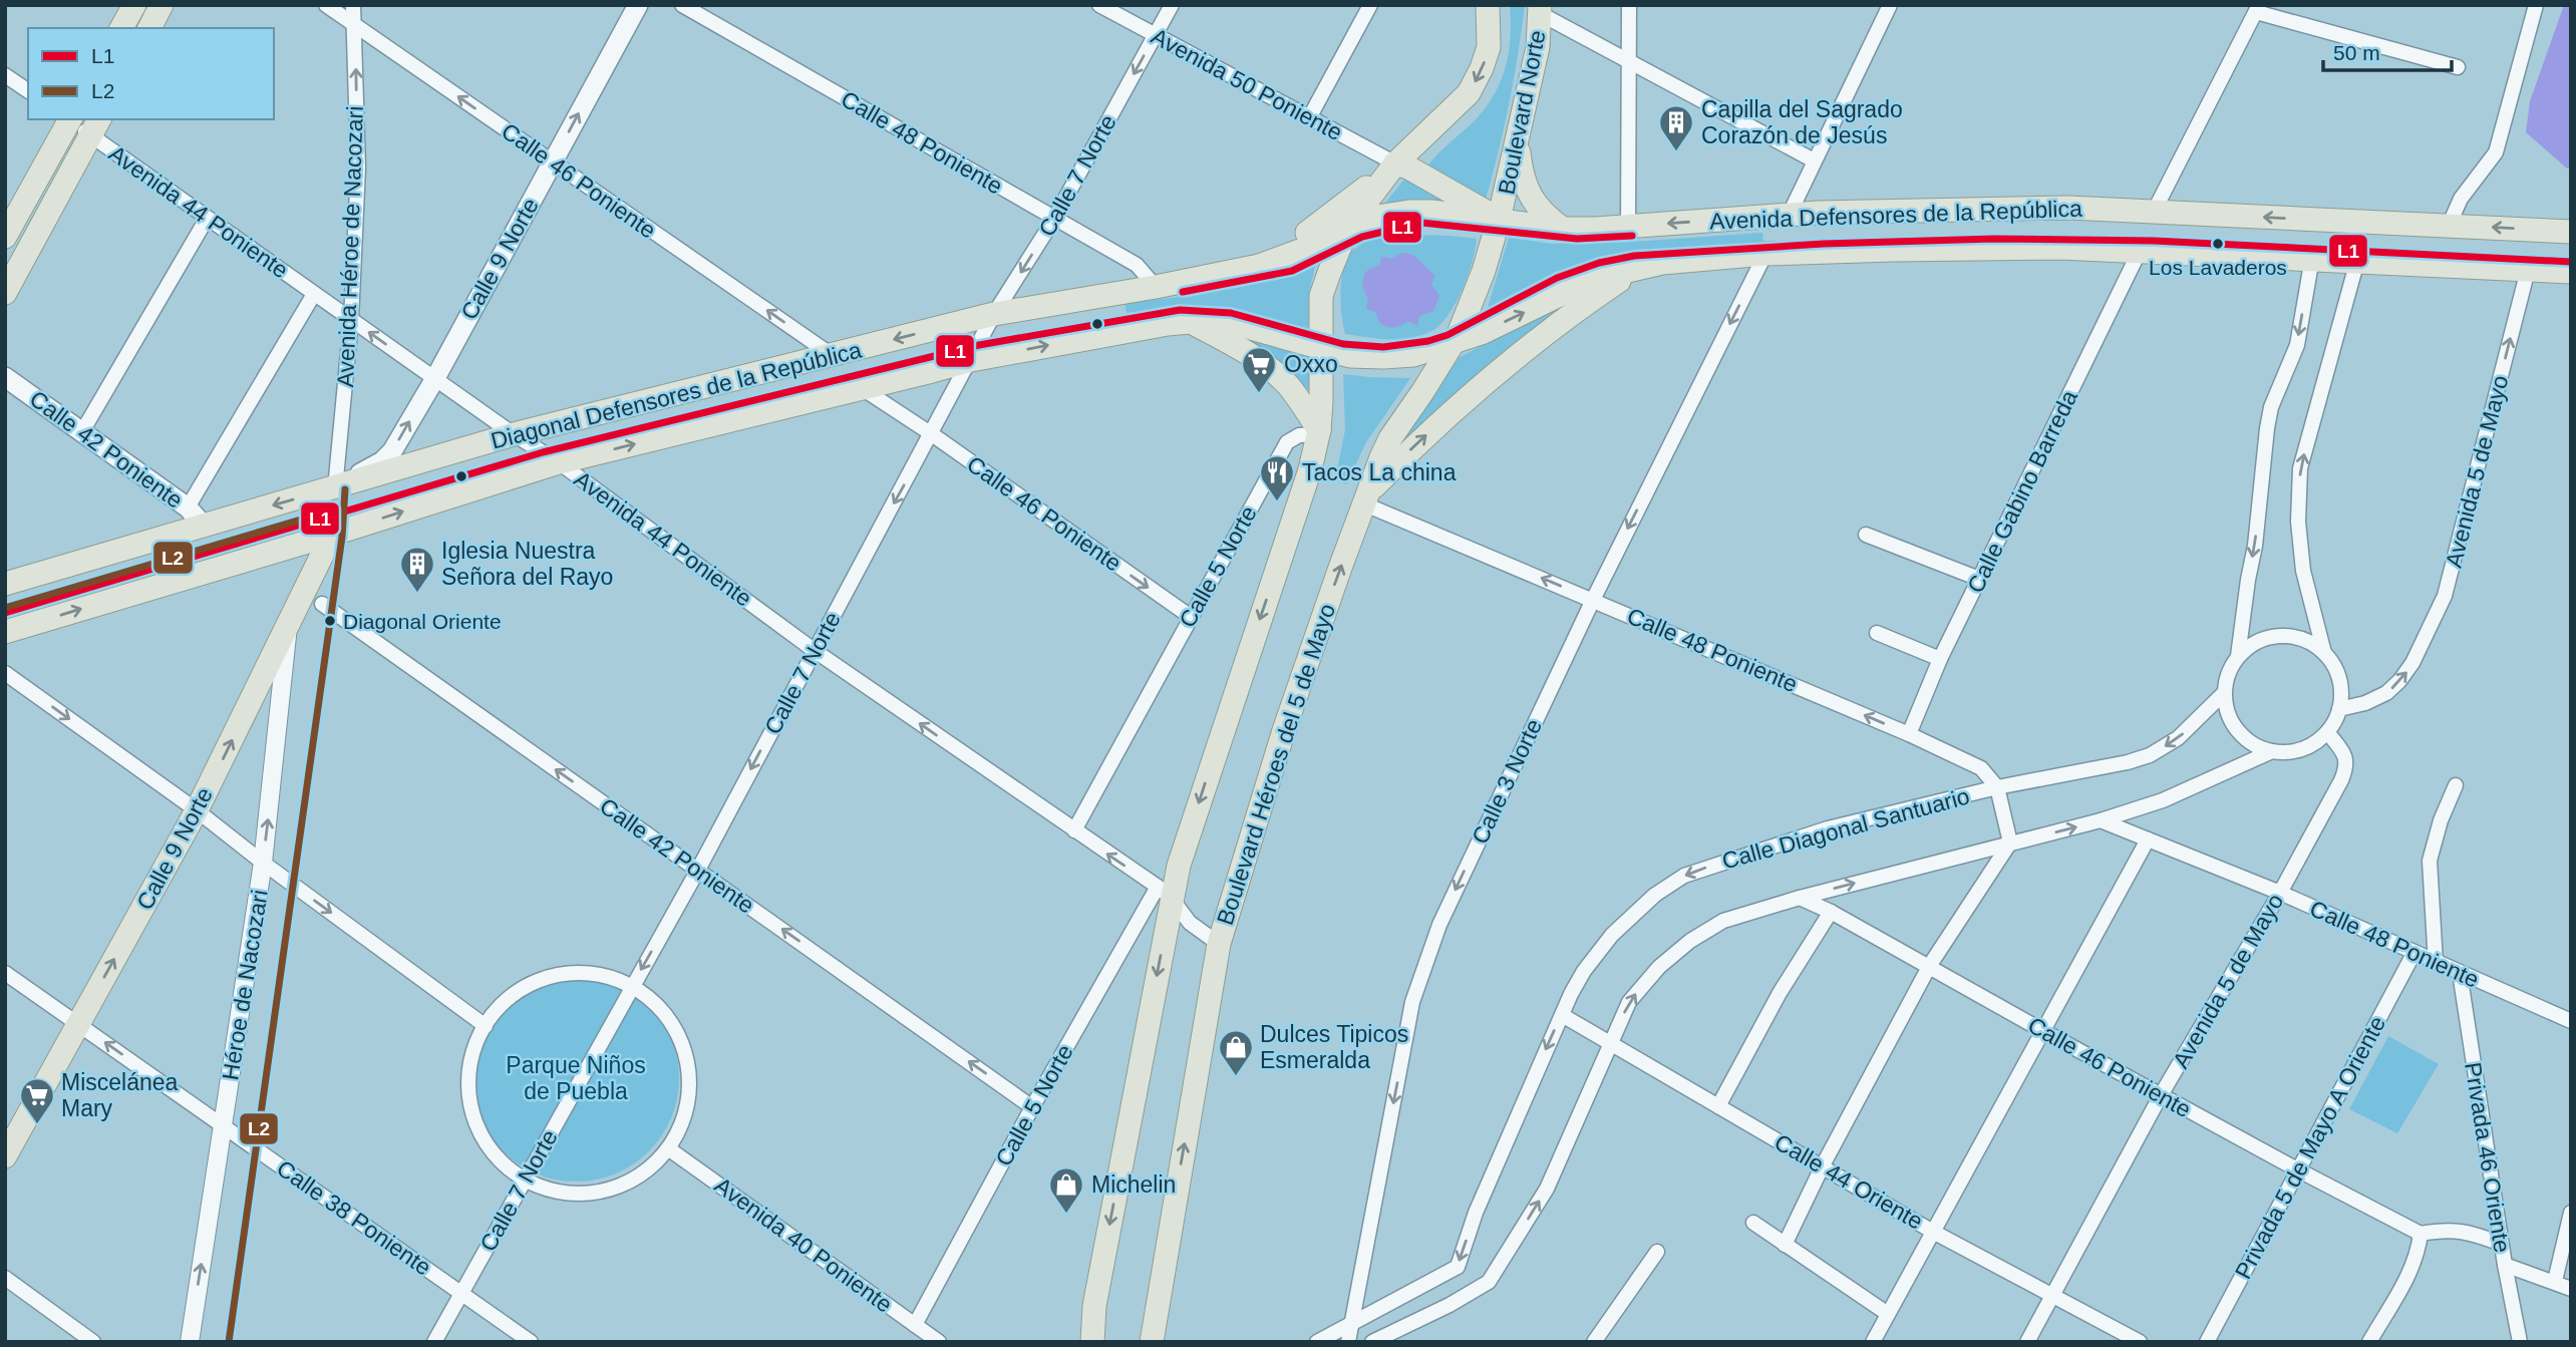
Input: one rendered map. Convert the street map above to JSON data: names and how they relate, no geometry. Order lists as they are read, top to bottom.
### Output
{
  "streets": {
    "main road": [
      "Boulevard Norte",
      "Avenida Defensores de la República",
      "Calle 9 Norte",
      "Diagonal Defensores de la República",
      "Calle 42 Poniente",
      "Boulevard Héroes del 5 de Mayo"
    ],
    "street": [
      "Avenida 50 Poniente",
      "Calle 48 Poniente",
      "Calle 7 Norte",
      "Calle 46 Poniente",
      "Avenida 44 Poniente",
      "Avenida Héroe de Nacozari",
      "Avenida 5 de Mayo",
      "Calle Gabino Barreda",
      "Calle 5 Norte",
      "Calle 3 Norte",
      "Calle Diagonal Santuario",
      "Héroe de Nacozari",
      "Privada 5 de Mayo A Oriente",
      "Privada 46 Oriente",
      "Calle 44 Oriente",
      "Calle 38 Poniente",
      "Avenida 40 Poniente"
    ]
  },
  "crossings": [
    ["Avenida 50 Poniente", "Boulevard Norte"],
    ["Avenida 50 Poniente", "Calle 7 Norte"],
    ["Boulevard Norte", "Avenida Defensores de la República"],
    ["Boulevard Norte", "Diagonal Defensores de la República"],
    ["Boulevard Norte", "Boulevard Héroes del 5 de Mayo"],
    ["Calle 48 Poniente", "Calle 7 Norte"],
    ["Calle 48 Poniente", "Diagonal Defensores de la República"],
    ["Calle 48 Poniente", "Avenida 5 de Mayo"],
    ["Calle 48 Poniente", "Calle Gabino Barreda"],
    ["Calle 48 Poniente", "Boulevard Héroes del 5 de Mayo"],
    ["Calle 48 Poniente", "Calle 3 Norte"],
    ["Calle 48 Poniente", "Calle Diagonal Santuario"],
    ["Calle 48 Poniente", "Privada 5 de Mayo A Oriente"],
    ["Calle 48 Poniente", "Privada 46 Oriente"],
    ["Calle 7 Norte", "Calle 46 Poniente"],
    ["Calle 7 Norte", "Avenida 44 Poniente"],
    ["Calle 7 Norte", "Diagonal Defensores de la República"],
    ["Calle 7 Norte", "Calle 42 Poniente"],
    ["Calle 7 Norte", "Calle 38 Poniente"],
    ["Calle 46 Poniente", "Avenida Héroe de Nacozari"],
    ["Calle 46 Poniente", "Calle 9 Norte"],
    ["Calle 46 Poniente", "Diagonal Defensores de la República"],
    ["Calle 46 Poniente", "Avenida 5 de Mayo"],
    ["Calle 46 Poniente", "Calle 5 Norte"],
    ["Calle 46 Poniente", "Privada 5 de Mayo A Oriente"],
    ["Avenida 44 Poniente", "Avenida Héroe de Nacozari"],
    ["Avenida 44 Poniente", "Calle 9 Norte"],
    ["Avenida 44 Poniente", "Diagonal Defensores de la República"],
    ["Avenida 44 Poniente", "Calle 5 Norte"],
    ["Avenida 44 Poniente", "Boulevard Héroes del 5 de Mayo"],
    ["Avenida Defensores de la República", "Diagonal Defensores de la República"],
    ["Avenida Defensores de la República", "Avenida 5 de Mayo"],
    ["Avenida Defensores de la República", "Calle Gabino Barreda"],
    ["Avenida Defensores de la República", "Boulevard Héroes del 5 de Mayo"],
    ["Avenida Defensores de la República", "Calle 3 Norte"],
    ["Avenida Héroe de Nacozari", "Calle 9 Norte"],
    ["Avenida Héroe de Nacozari", "Diagonal Defensores de la República"],
    ["Calle 9 Norte", "Diagonal Defensores de la República"],
    ["Calle 9 Norte", "Héroe de Nacozari"],
    ["Calle 9 Norte", "Calle 38 Poniente"],
    ["Diagonal Defensores de la República", "Calle 42 Poniente"],
    ["Calle 42 Poniente", "Calle 5 Norte"],
    ["Avenida 5 de Mayo", "Calle Diagonal Santuario"],
    ["Avenida 5 de Mayo", "Calle 44 Oriente"],
    ["Calle 5 Norte", "Avenida 40 Poniente"],
    ["Calle 3 Norte", "Calle Diagonal Santuario"],
    ["Calle Diagonal Santuario", "Calle 44 Oriente"],
    ["Héroe de Nacozari", "Calle 38 Poniente"]
  ],
  "one_way": [
    "Calle 7 Norte",
    "Avenida 44 Poniente",
    "Avenida Héroe de Nacozari",
    "Calle 9 Norte",
    "Calle 42 Poniente",
    "Avenida 5 de Mayo",
    "Calle 3 Norte",
    "Héroe de Nacozari"
  ],
  "parks": ["Parque Niños de Puebla"],
  "places": {
    "building": ["Capilla del Sagrado Corazón de Jesús", "Iglesia Nuestra Señora del Rayo"],
    "other": ["Los Lavaderos", "Diagonal Oriente"],
    "supermarket": ["Oxxo", "Miscelánea Mary"],
    "restaurant": ["Tacos La china"],
    "shop": ["Dulces Tipicos Esmeralda", "Michelin"]
  },
  "lines": ["transit line L1", "transit line L2"],
  "legend": ["L1", "L2"],
  "scale_bar": "50 m"
}
